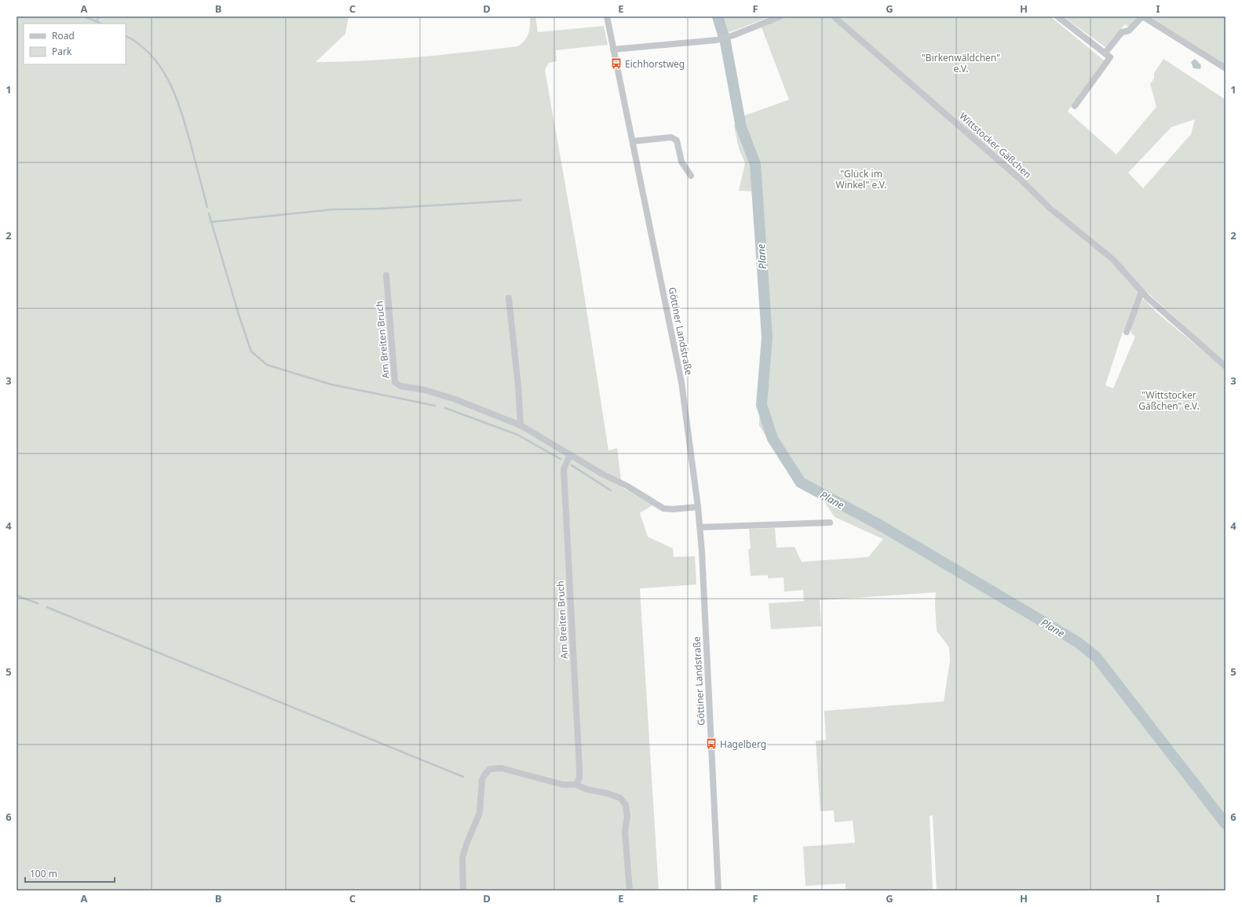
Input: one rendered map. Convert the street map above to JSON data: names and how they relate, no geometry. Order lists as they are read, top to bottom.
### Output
{
  "streets": {
    "street": ["Wittstocker Gäßchen", "Göttiner Landstraße", "Am Breiten Bruch"]
  },
  "crossings": [
    ["Göttiner Landstraße", "Am Breiten Bruch"]
  ],
  "water": ["Plane"],
  "parks": ["\"Birkenwäldchen\" e.V.", "\"Glück im Winkel\" e.V.", "\"Wittstocker Gäßchen\" e.V."],
  "places": {
    "bus stop": ["Eichhorstweg", "Hagelberg"]
  },
  "legend": ["Road", "Park"],
  "scale_bar": "100 m",
  "grid": {
    "columns": [
      "A",
      "B",
      "C",
      "D",
      "E",
      "F",
      "G",
      "H",
      "I"
    ],
    "rows": [
      "1",
      "2",
      "3",
      "4",
      "5",
      "6"
    ]
  }
}
